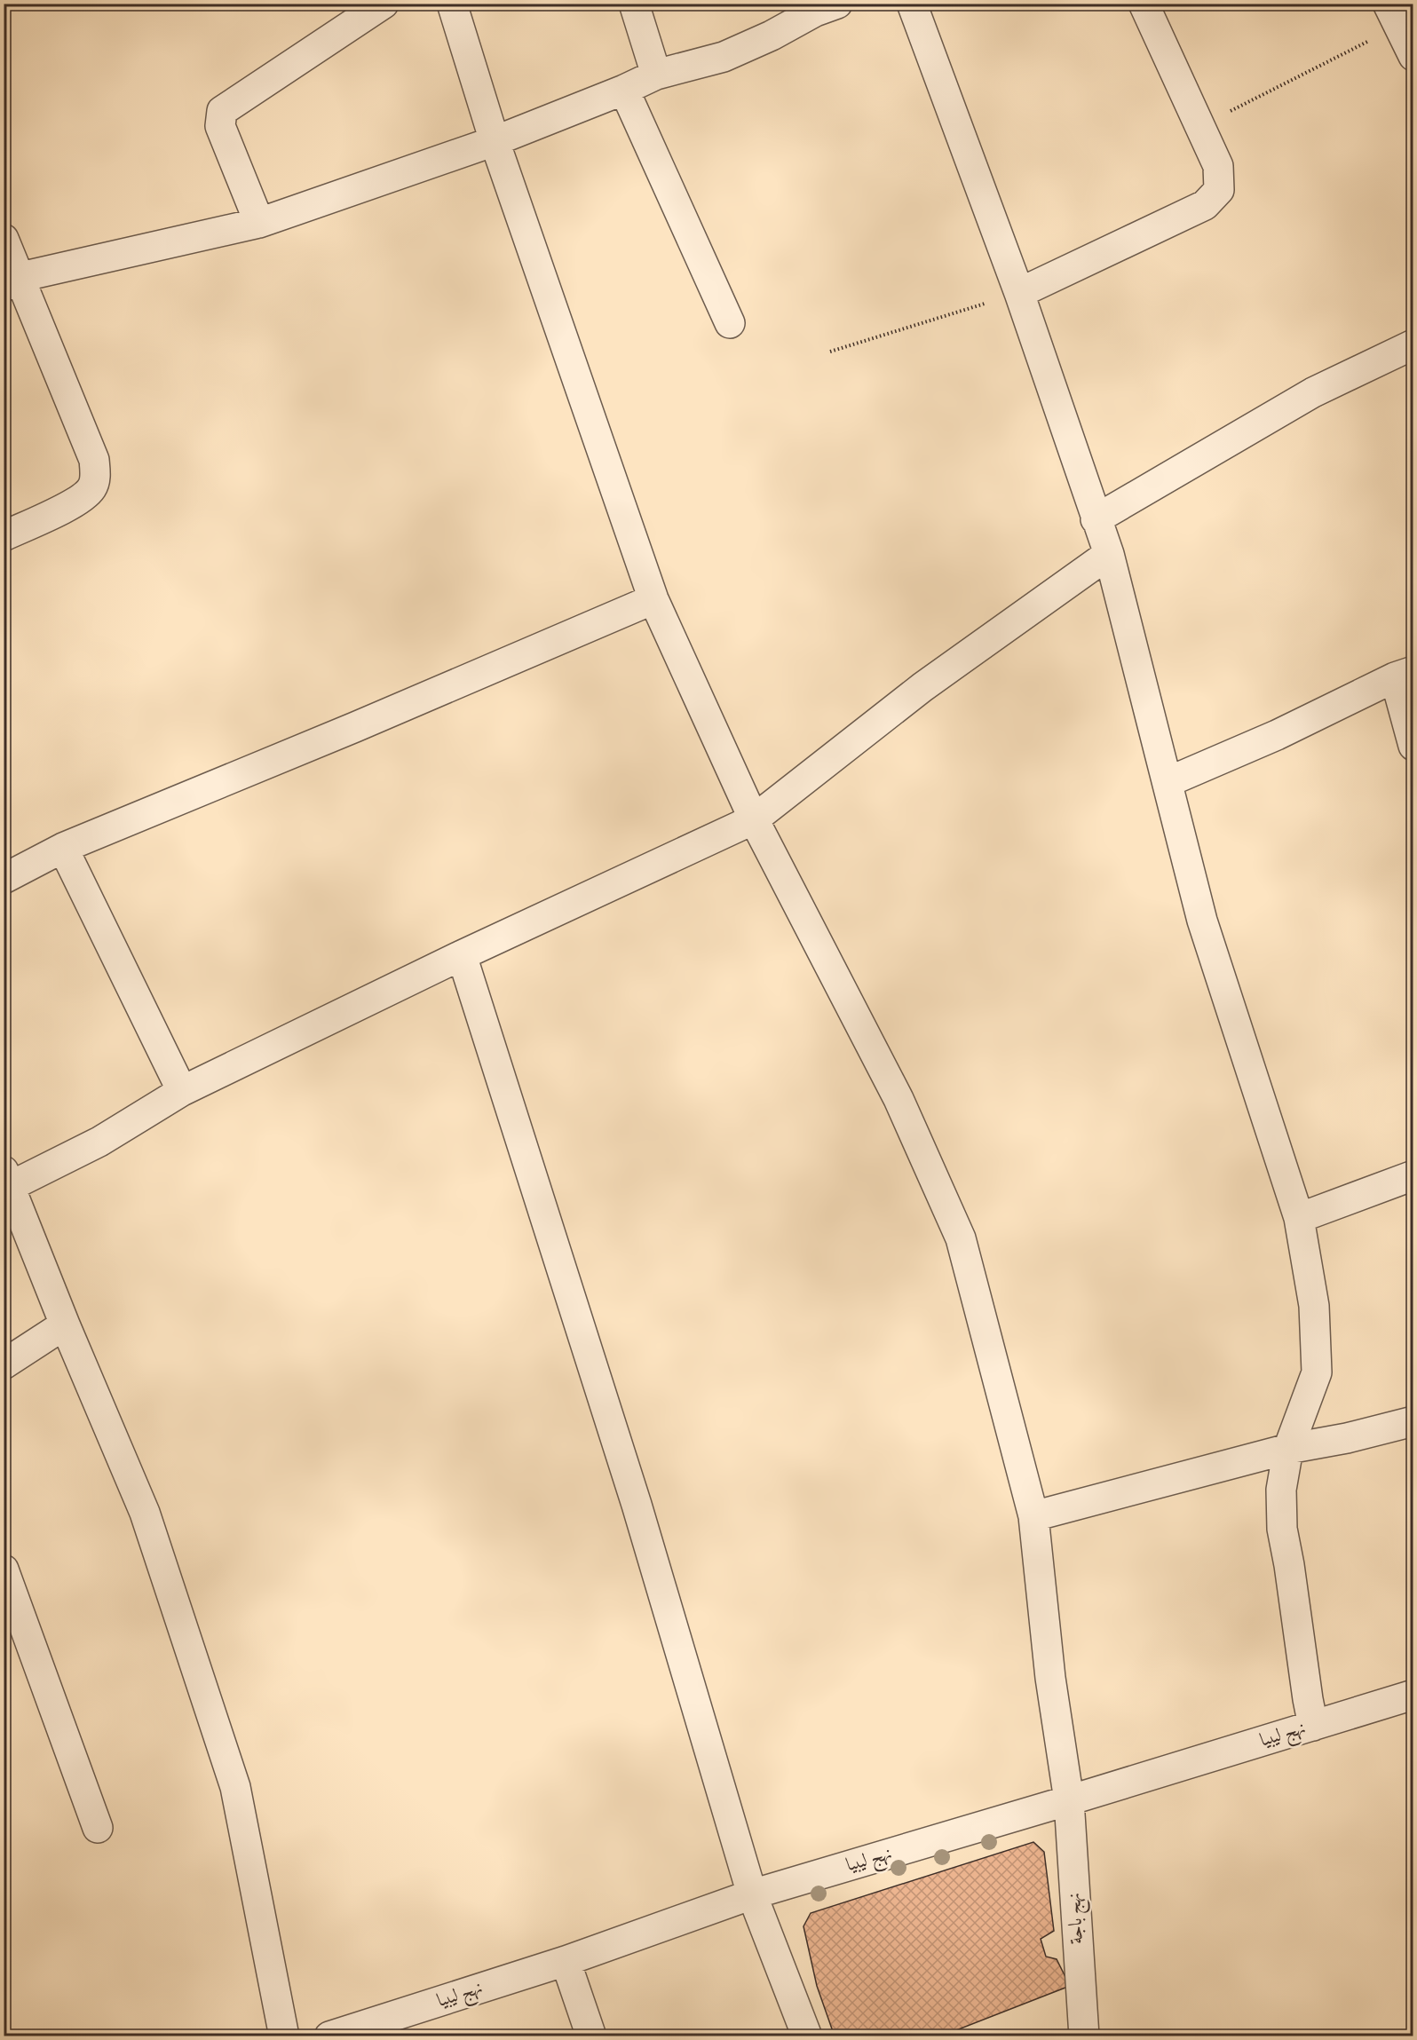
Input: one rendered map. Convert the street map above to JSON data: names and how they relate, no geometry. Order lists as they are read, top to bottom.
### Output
{
  "streets": {
    "street": ["نهج ليبيا", "نهج باجة"]
  },
  "crossings": [
    ["نهج ليبيا", "نهج باجة"]
  ]
}
